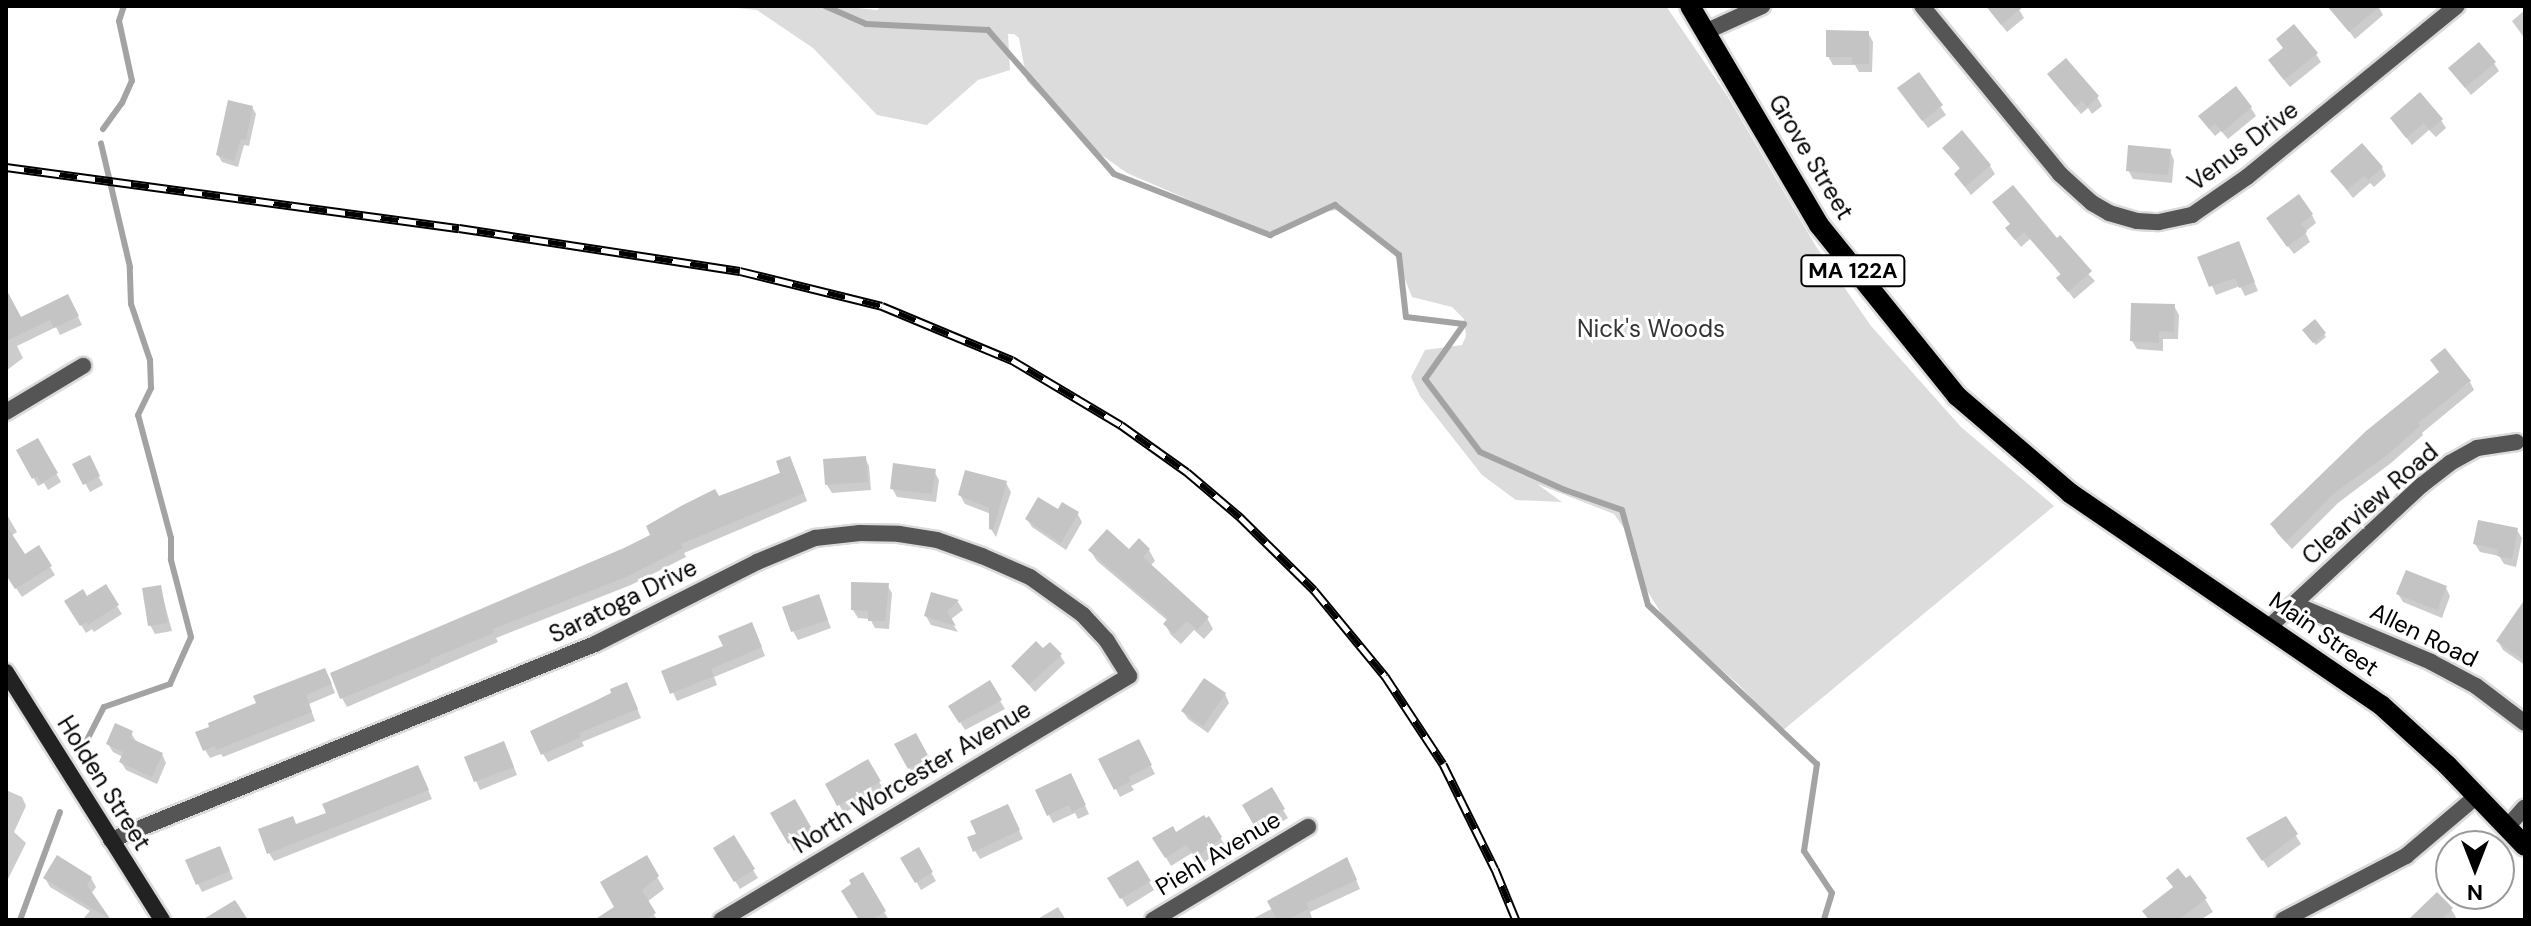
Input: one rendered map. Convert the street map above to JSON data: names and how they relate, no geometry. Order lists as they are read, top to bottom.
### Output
{
  "streets": {
    "main road": [
      "Grove Street",
      "MA 122A",
      "Main Street",
      "Holden Street"
    ],
    "street": [
      "Venus Drive",
      "Clearview Road",
      "Saratoga Drive",
      "Allen Road",
      "North Worcester Avenue",
      "Piehl Avenue"
    ]
  },
  "crossings": [
    ["Grove Street", "Main Street"],
    ["Clearview Road", "Main Street"],
    ["Clearview Road", "Allen Road"],
    ["Saratoga Drive", "North Worcester Avenue"],
    ["Saratoga Drive", "Holden Street"]
  ],
  "parks": ["Nick's Woods"],
  "north": "bottom"
}
